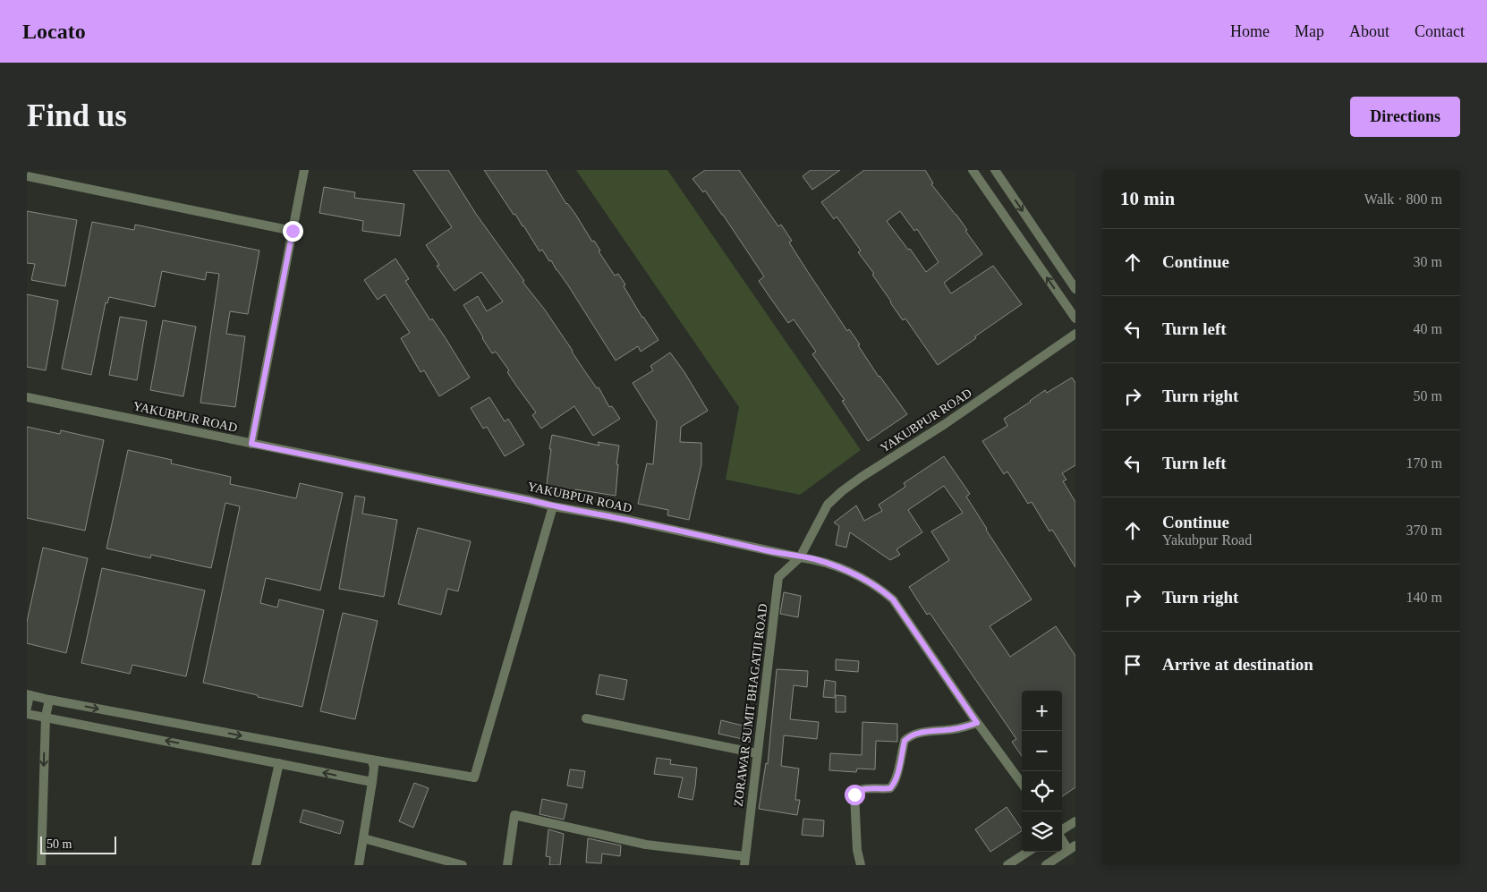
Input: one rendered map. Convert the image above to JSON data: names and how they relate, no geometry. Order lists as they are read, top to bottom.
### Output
{
  "streets": {
    "street": ["YAKUBPUR ROAD", "ZORAWAR SUMIT BHAGATJI ROAD"]
  },
  "crossings": [
    ["YAKUBPUR ROAD", "ZORAWAR SUMIT BHAGATJI ROAD"]
  ],
  "scale_bar": "50 m",
  "page": {
    "header": "Locato",
    "nav": [
      "Home",
      "Map",
      "About",
      "Contact"
    ],
    "buttons": "Directions",
    "title": "Find us",
    "heading": ["10 min", "Walk · 800 m"],
    "list": [
      ["Continue", "30 m"],
      ["Turn left", "40 m"],
      ["Turn right", "50 m"],
      ["Turn left", "170 m"],
      ["Continue", "Yakubpur Road", "370 m"],
      ["Turn right", "140 m"],
      "Arrive at destination"
    ],
    "map_buttons": ["+", "−"],
    "scale": "50 m"
  }
}
